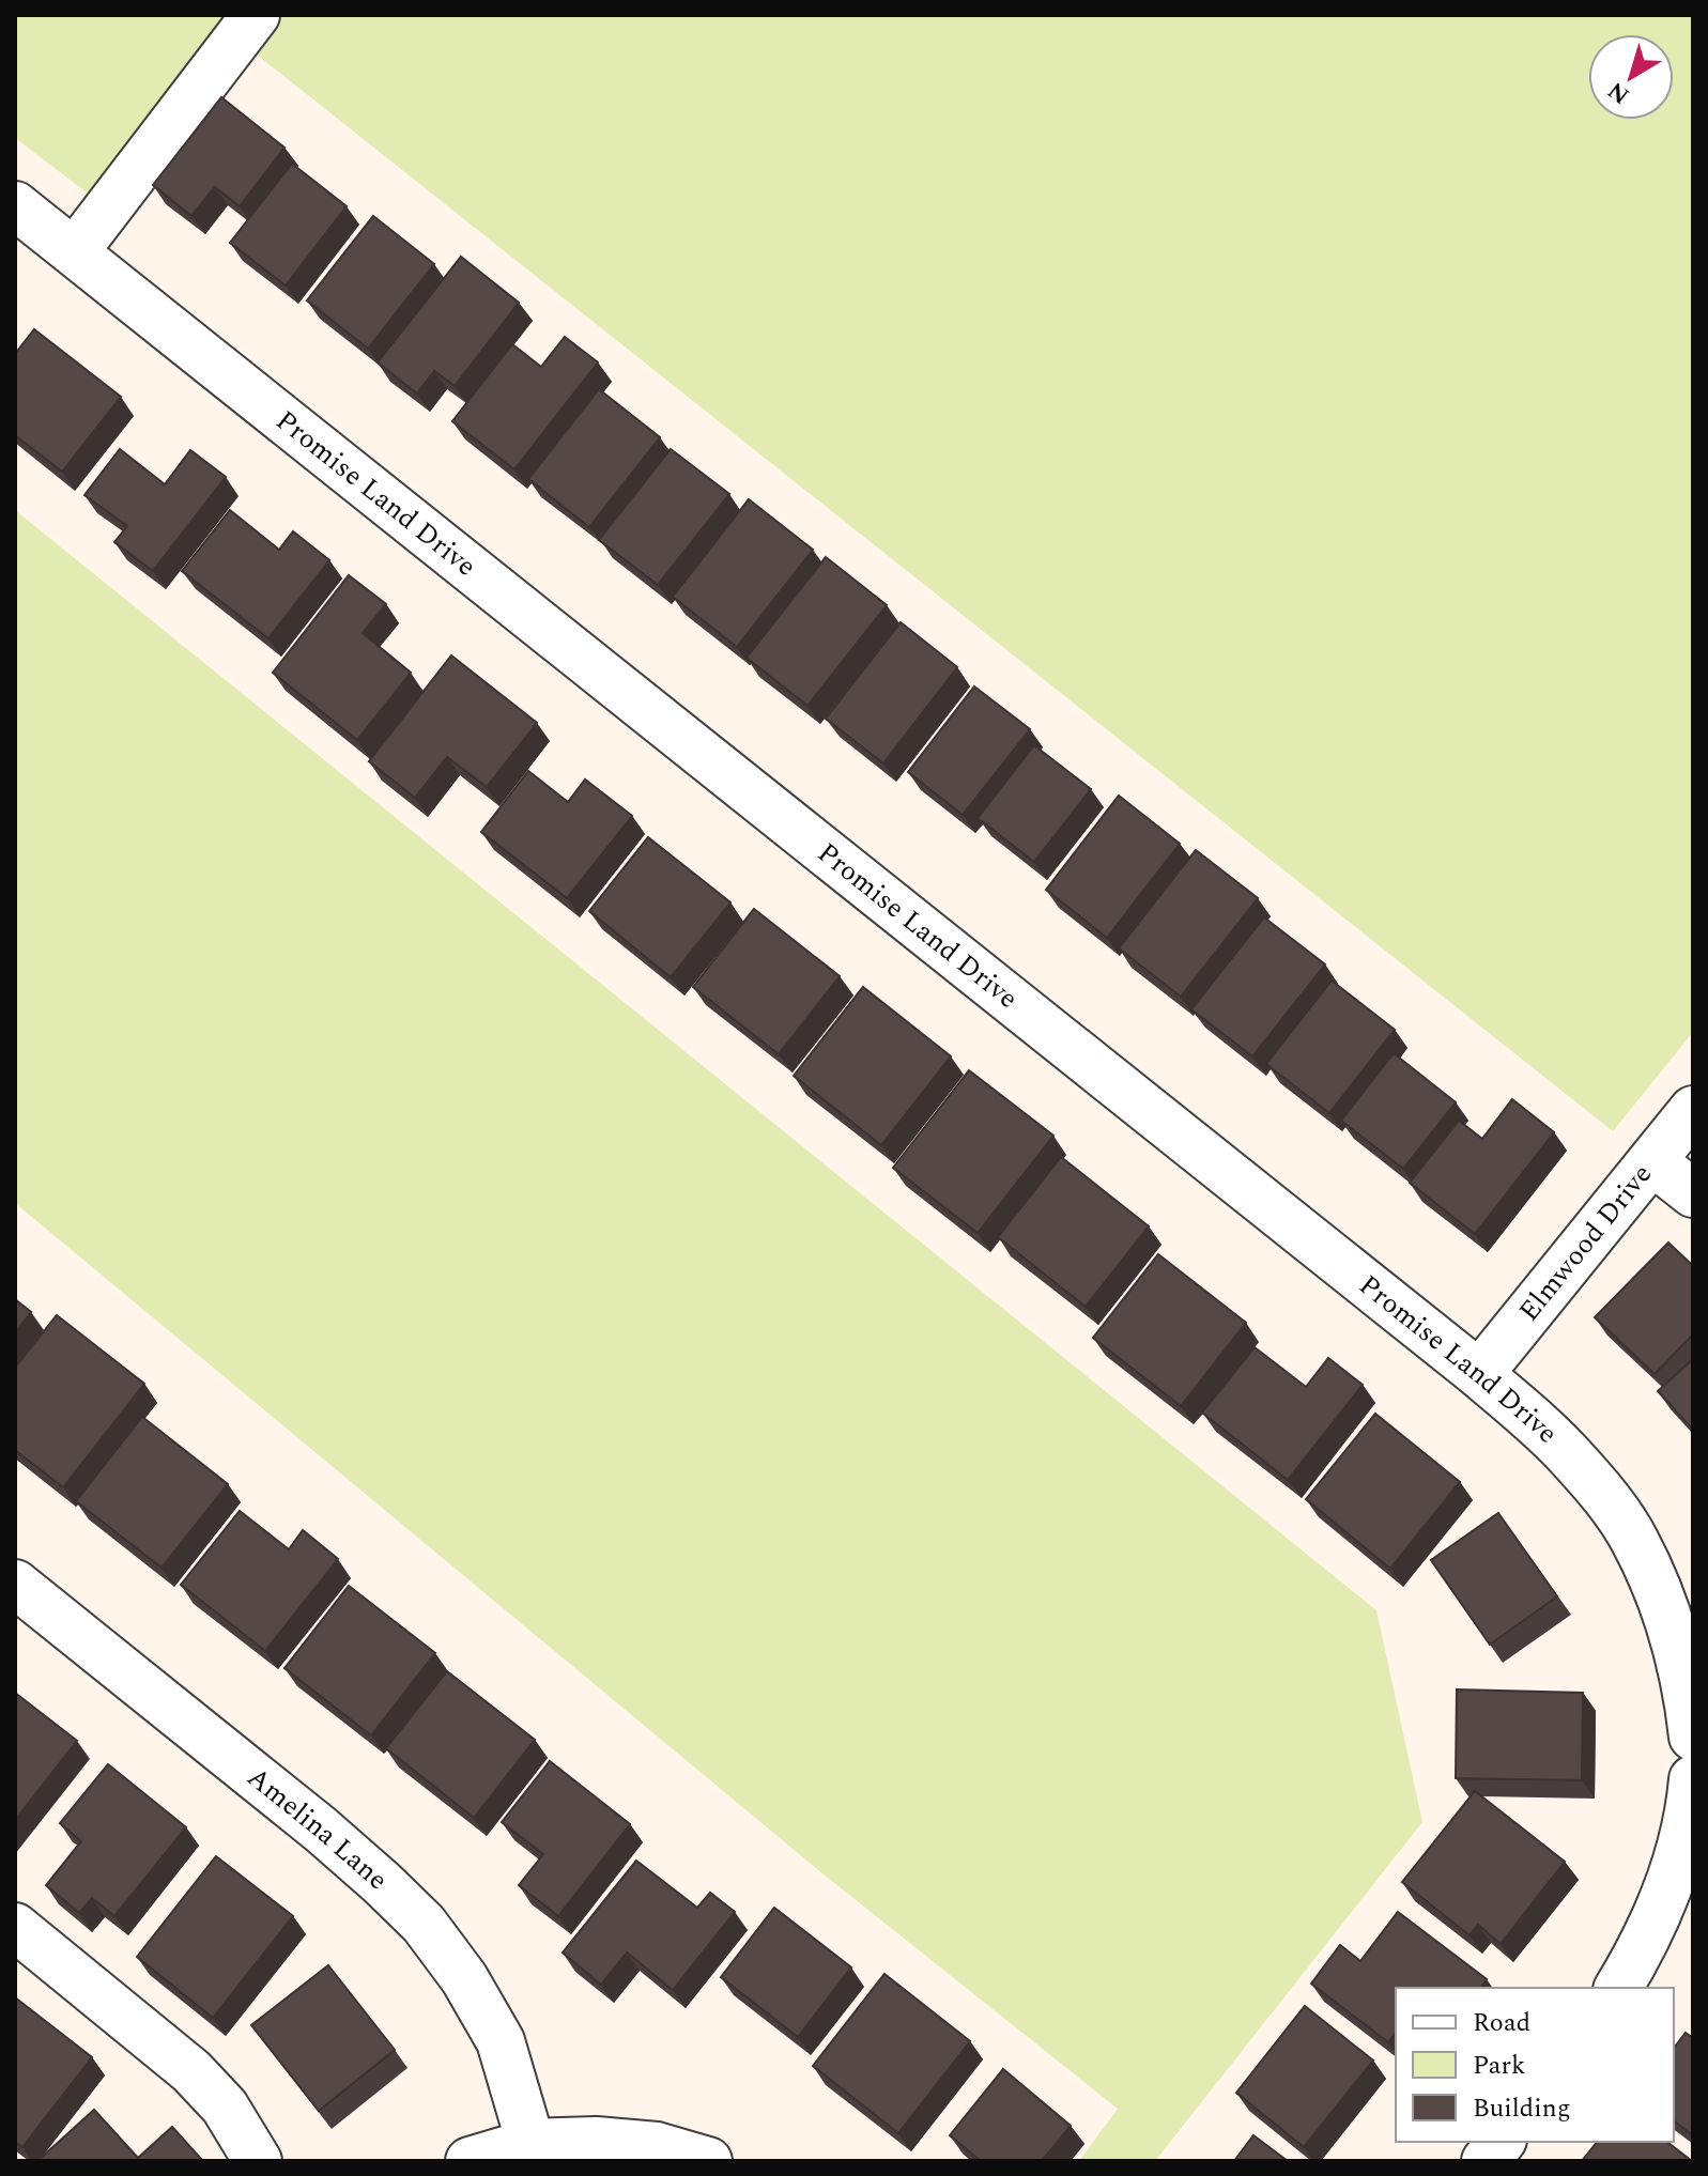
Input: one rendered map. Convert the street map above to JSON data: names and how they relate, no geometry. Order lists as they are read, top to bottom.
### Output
{
  "streets": {
    "street": ["Promise Land Drive", "Elmwood Drive", "Amelina Lane"]
  },
  "crossings": [
    ["Promise Land Drive", "Elmwood Drive"]
  ],
  "legend": ["Road", "Park", "Building"],
  "north": "bottom left"
}
